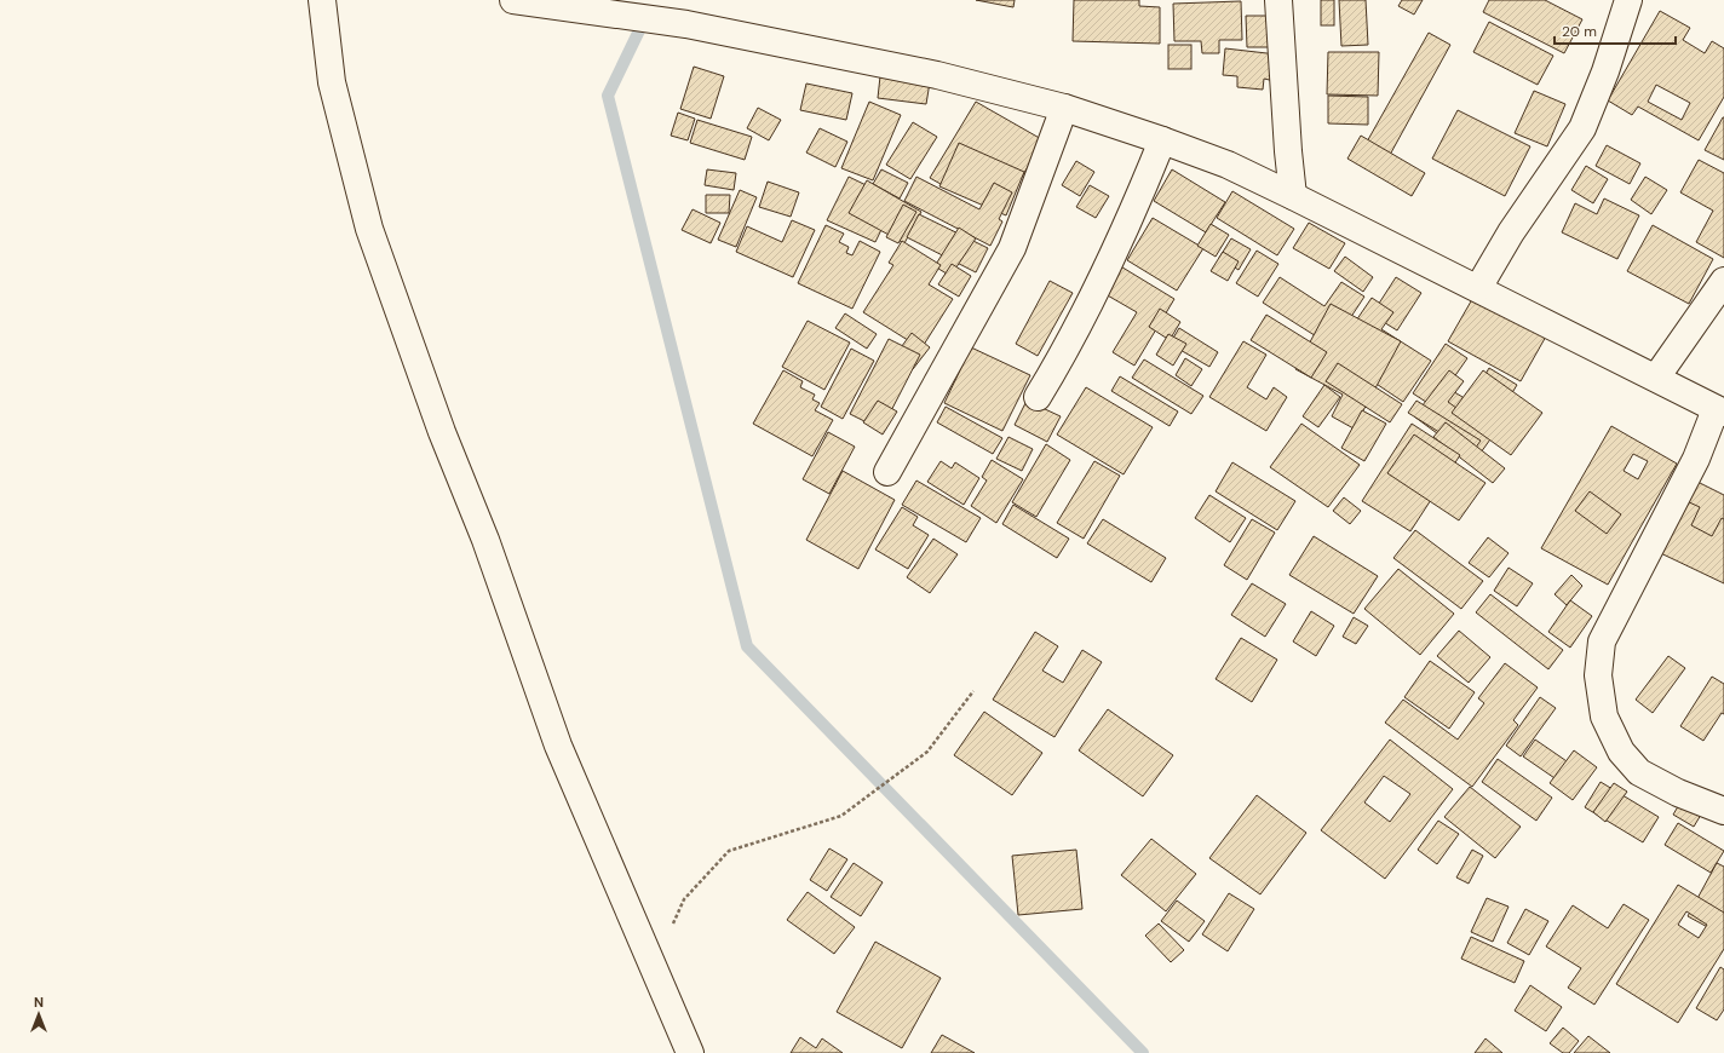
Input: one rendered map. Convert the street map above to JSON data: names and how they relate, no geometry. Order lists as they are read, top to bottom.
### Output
{
  "scale_bar": "20 m",
  "north": "top"
}
